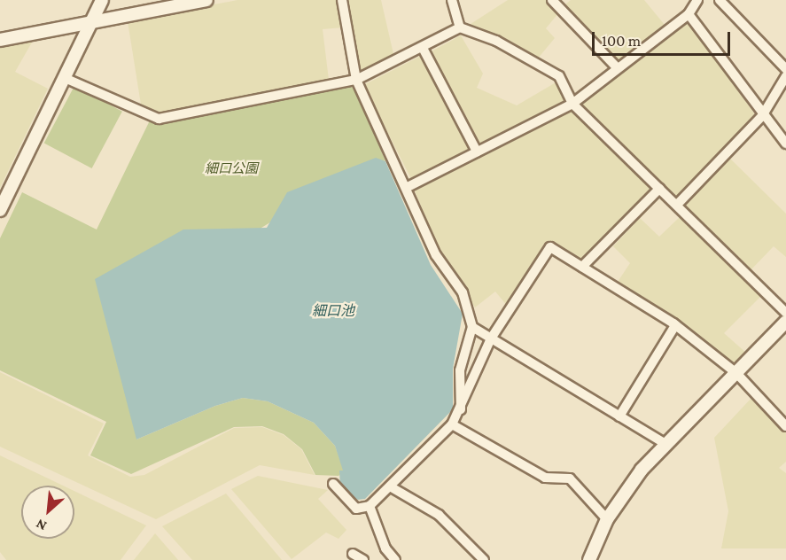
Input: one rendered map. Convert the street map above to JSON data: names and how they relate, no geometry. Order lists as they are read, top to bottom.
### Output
{
  "water": ["細口池"],
  "parks": ["細口公園"],
  "scale_bar": "100 m",
  "north": "bottom left"
}
